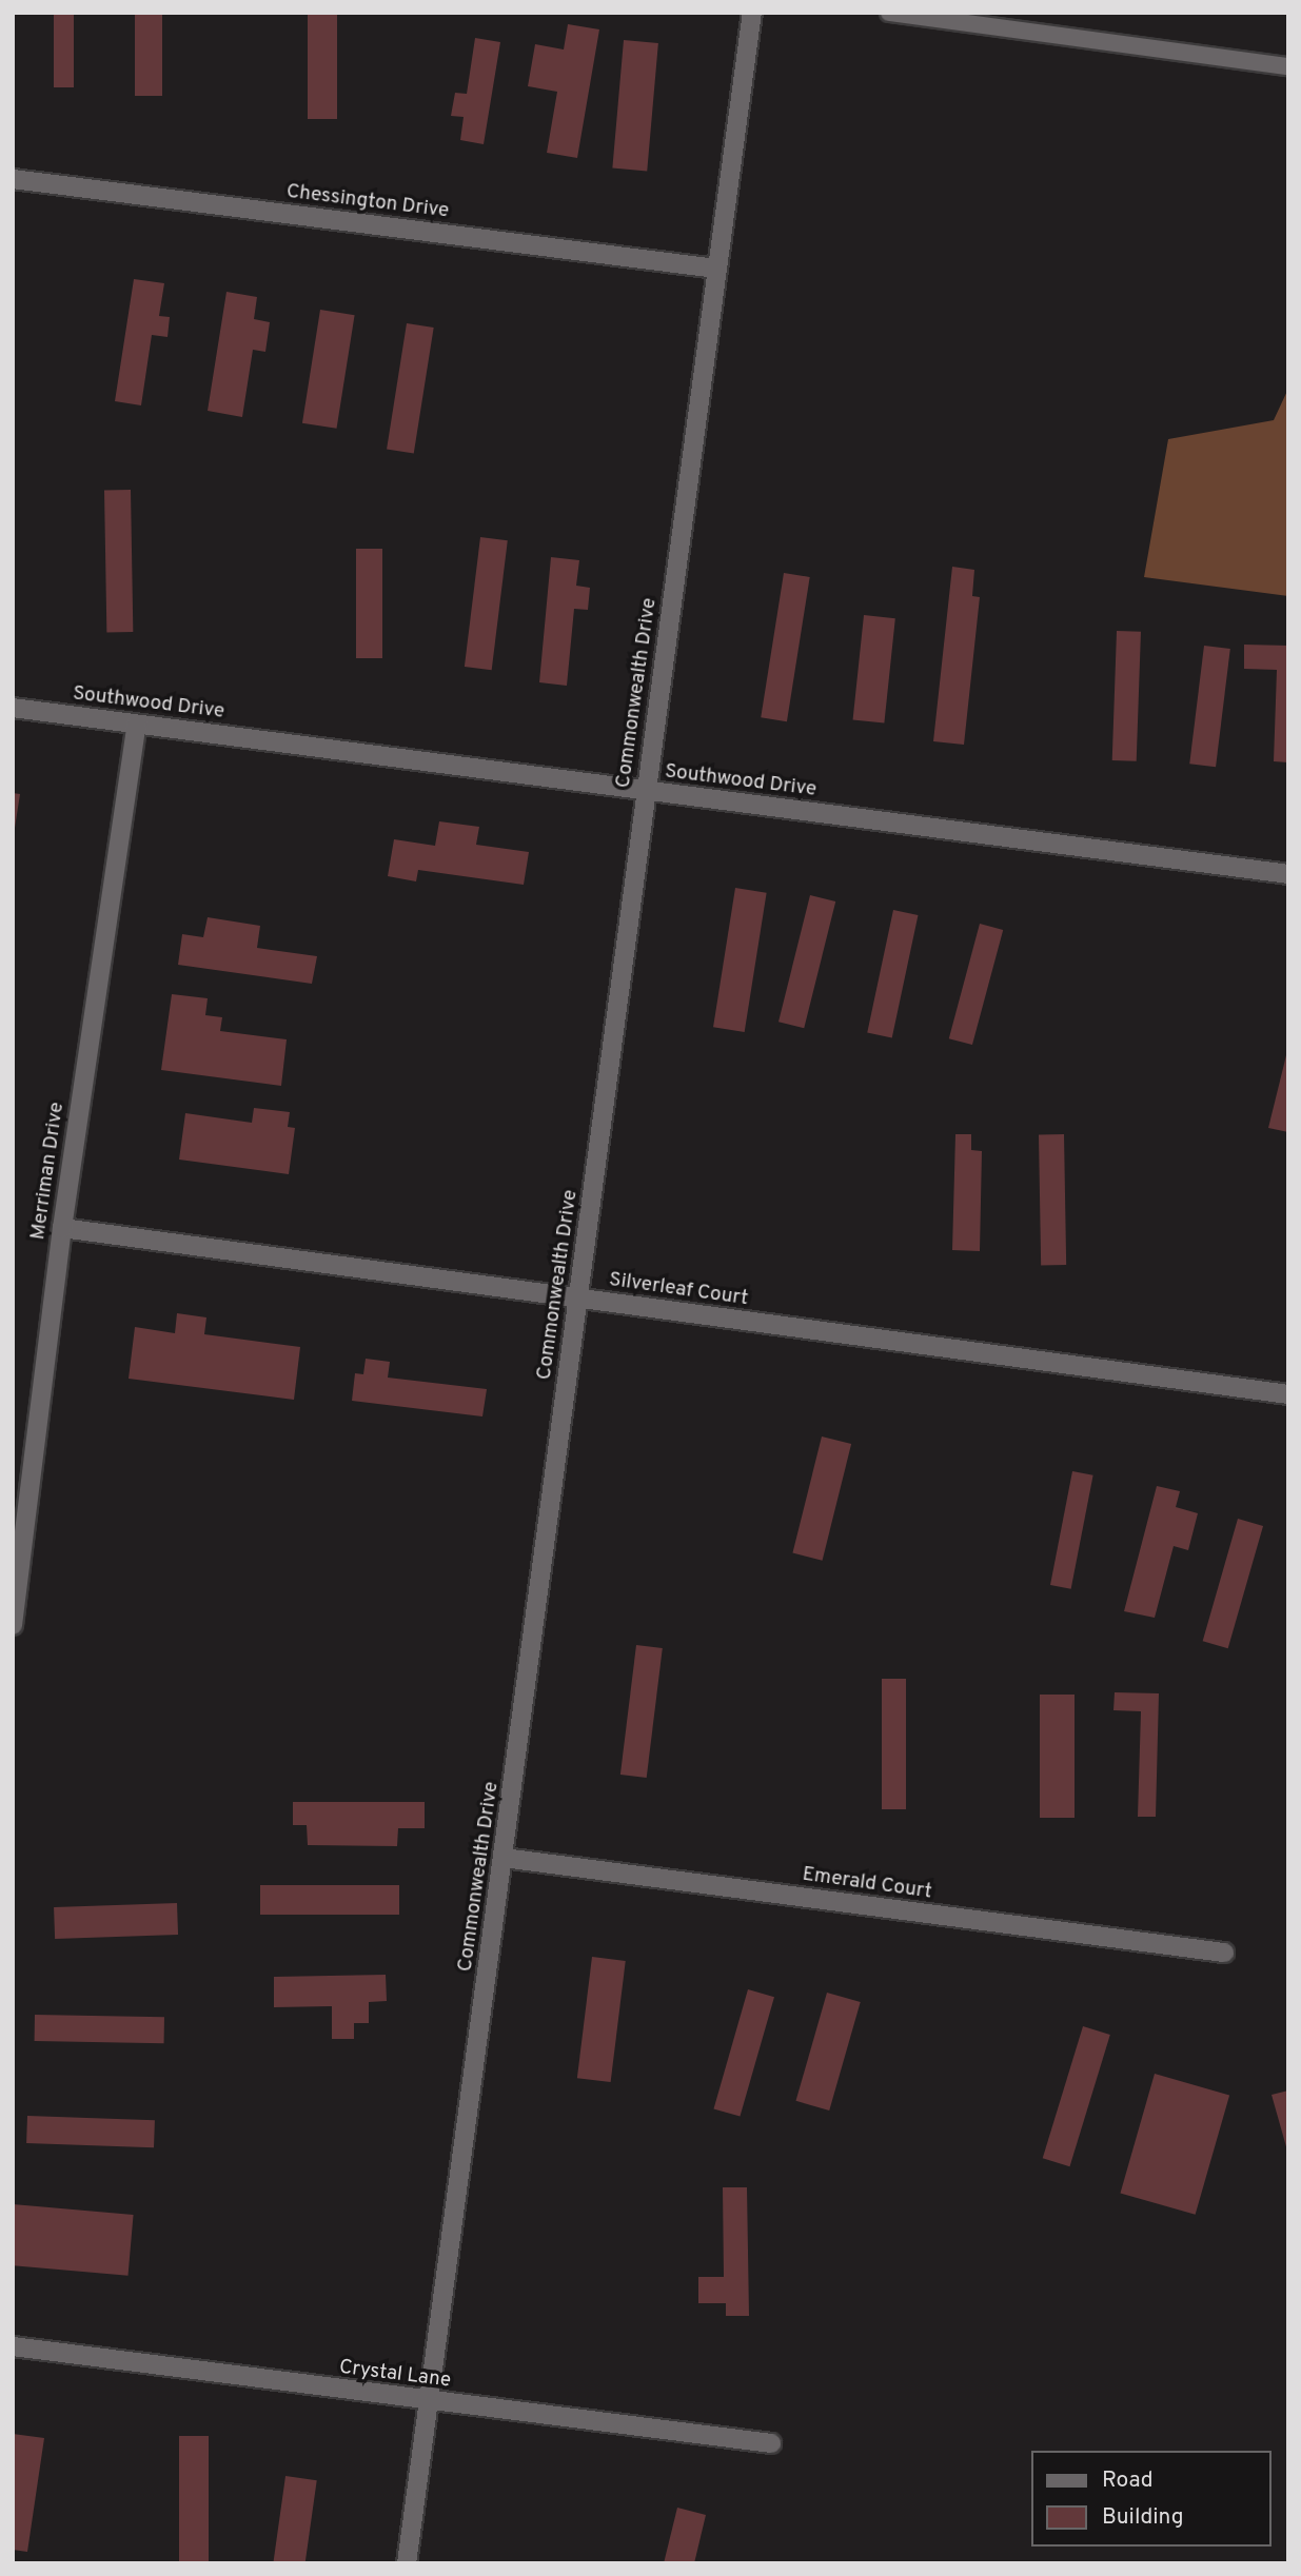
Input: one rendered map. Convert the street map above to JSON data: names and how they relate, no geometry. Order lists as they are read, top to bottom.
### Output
{
  "streets": {
    "street": [
      "Chessington Drive",
      "Commonwealth Drive",
      "Southwood Drive",
      "Merriman Drive",
      "Silverleaf Court",
      "Emerald Court",
      "Crystal Lane"
    ]
  },
  "crossings": [
    ["Chessington Drive", "Commonwealth Drive"],
    ["Commonwealth Drive", "Southwood Drive"],
    ["Commonwealth Drive", "Silverleaf Court"],
    ["Commonwealth Drive", "Emerald Court"],
    ["Commonwealth Drive", "Crystal Lane"],
    ["Southwood Drive", "Merriman Drive"],
    ["Merriman Drive", "Silverleaf Court"]
  ],
  "legend": ["Road", "Building"]
}
